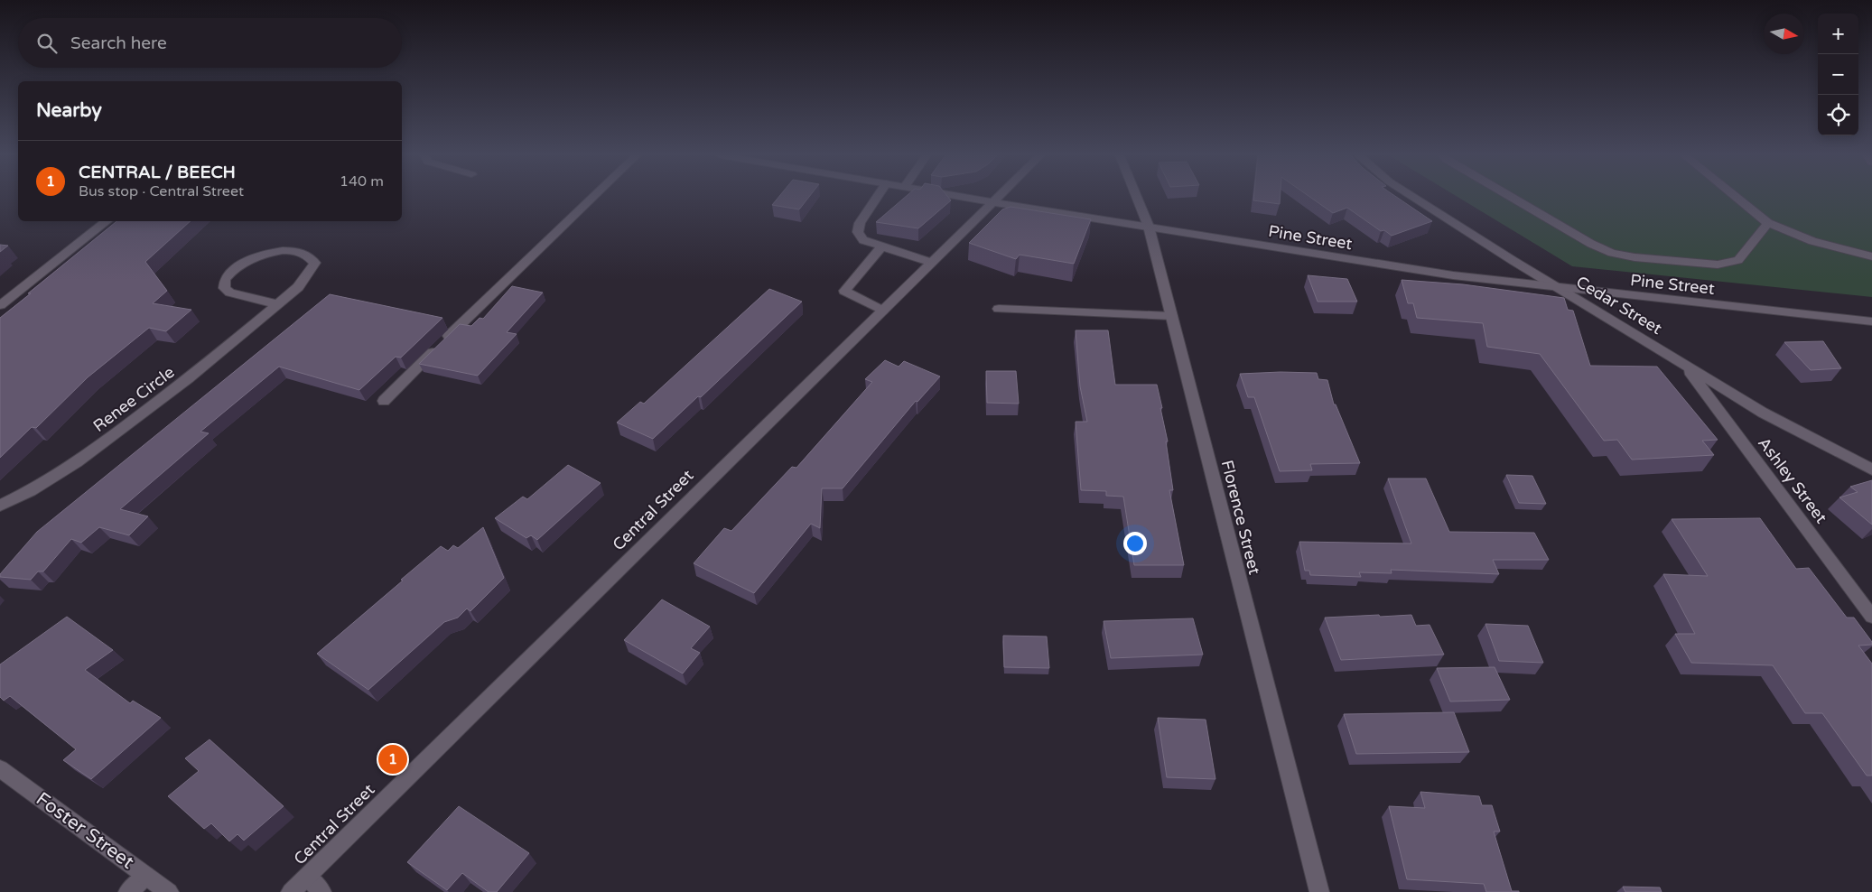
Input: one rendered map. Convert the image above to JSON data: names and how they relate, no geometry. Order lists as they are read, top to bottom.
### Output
{
  "streets": {
    "street": [
      "Pine Street",
      "Cedar Street",
      "Renee Circle",
      "Ashley Street",
      "Central Street",
      "Florence Street",
      "Foster Street"
    ]
  },
  "crossings": [
    ["Pine Street", "Cedar Street"],
    ["Pine Street", "Central Street"],
    ["Pine Street", "Florence Street"],
    ["Cedar Street", "Ashley Street"]
  ],
  "north": "right",
  "page": {
    "map_buttons": ["+", "−"],
    "search": "Search here",
    "heading": "Nearby",
    "list": [
      {
        "mark": "1",
        "name": "CENTRAL / BEECH",
        "note": "Bus stop · Central Street",
        "value": "140 m"
      }
    ],
    "pins": "1"
  }
}
